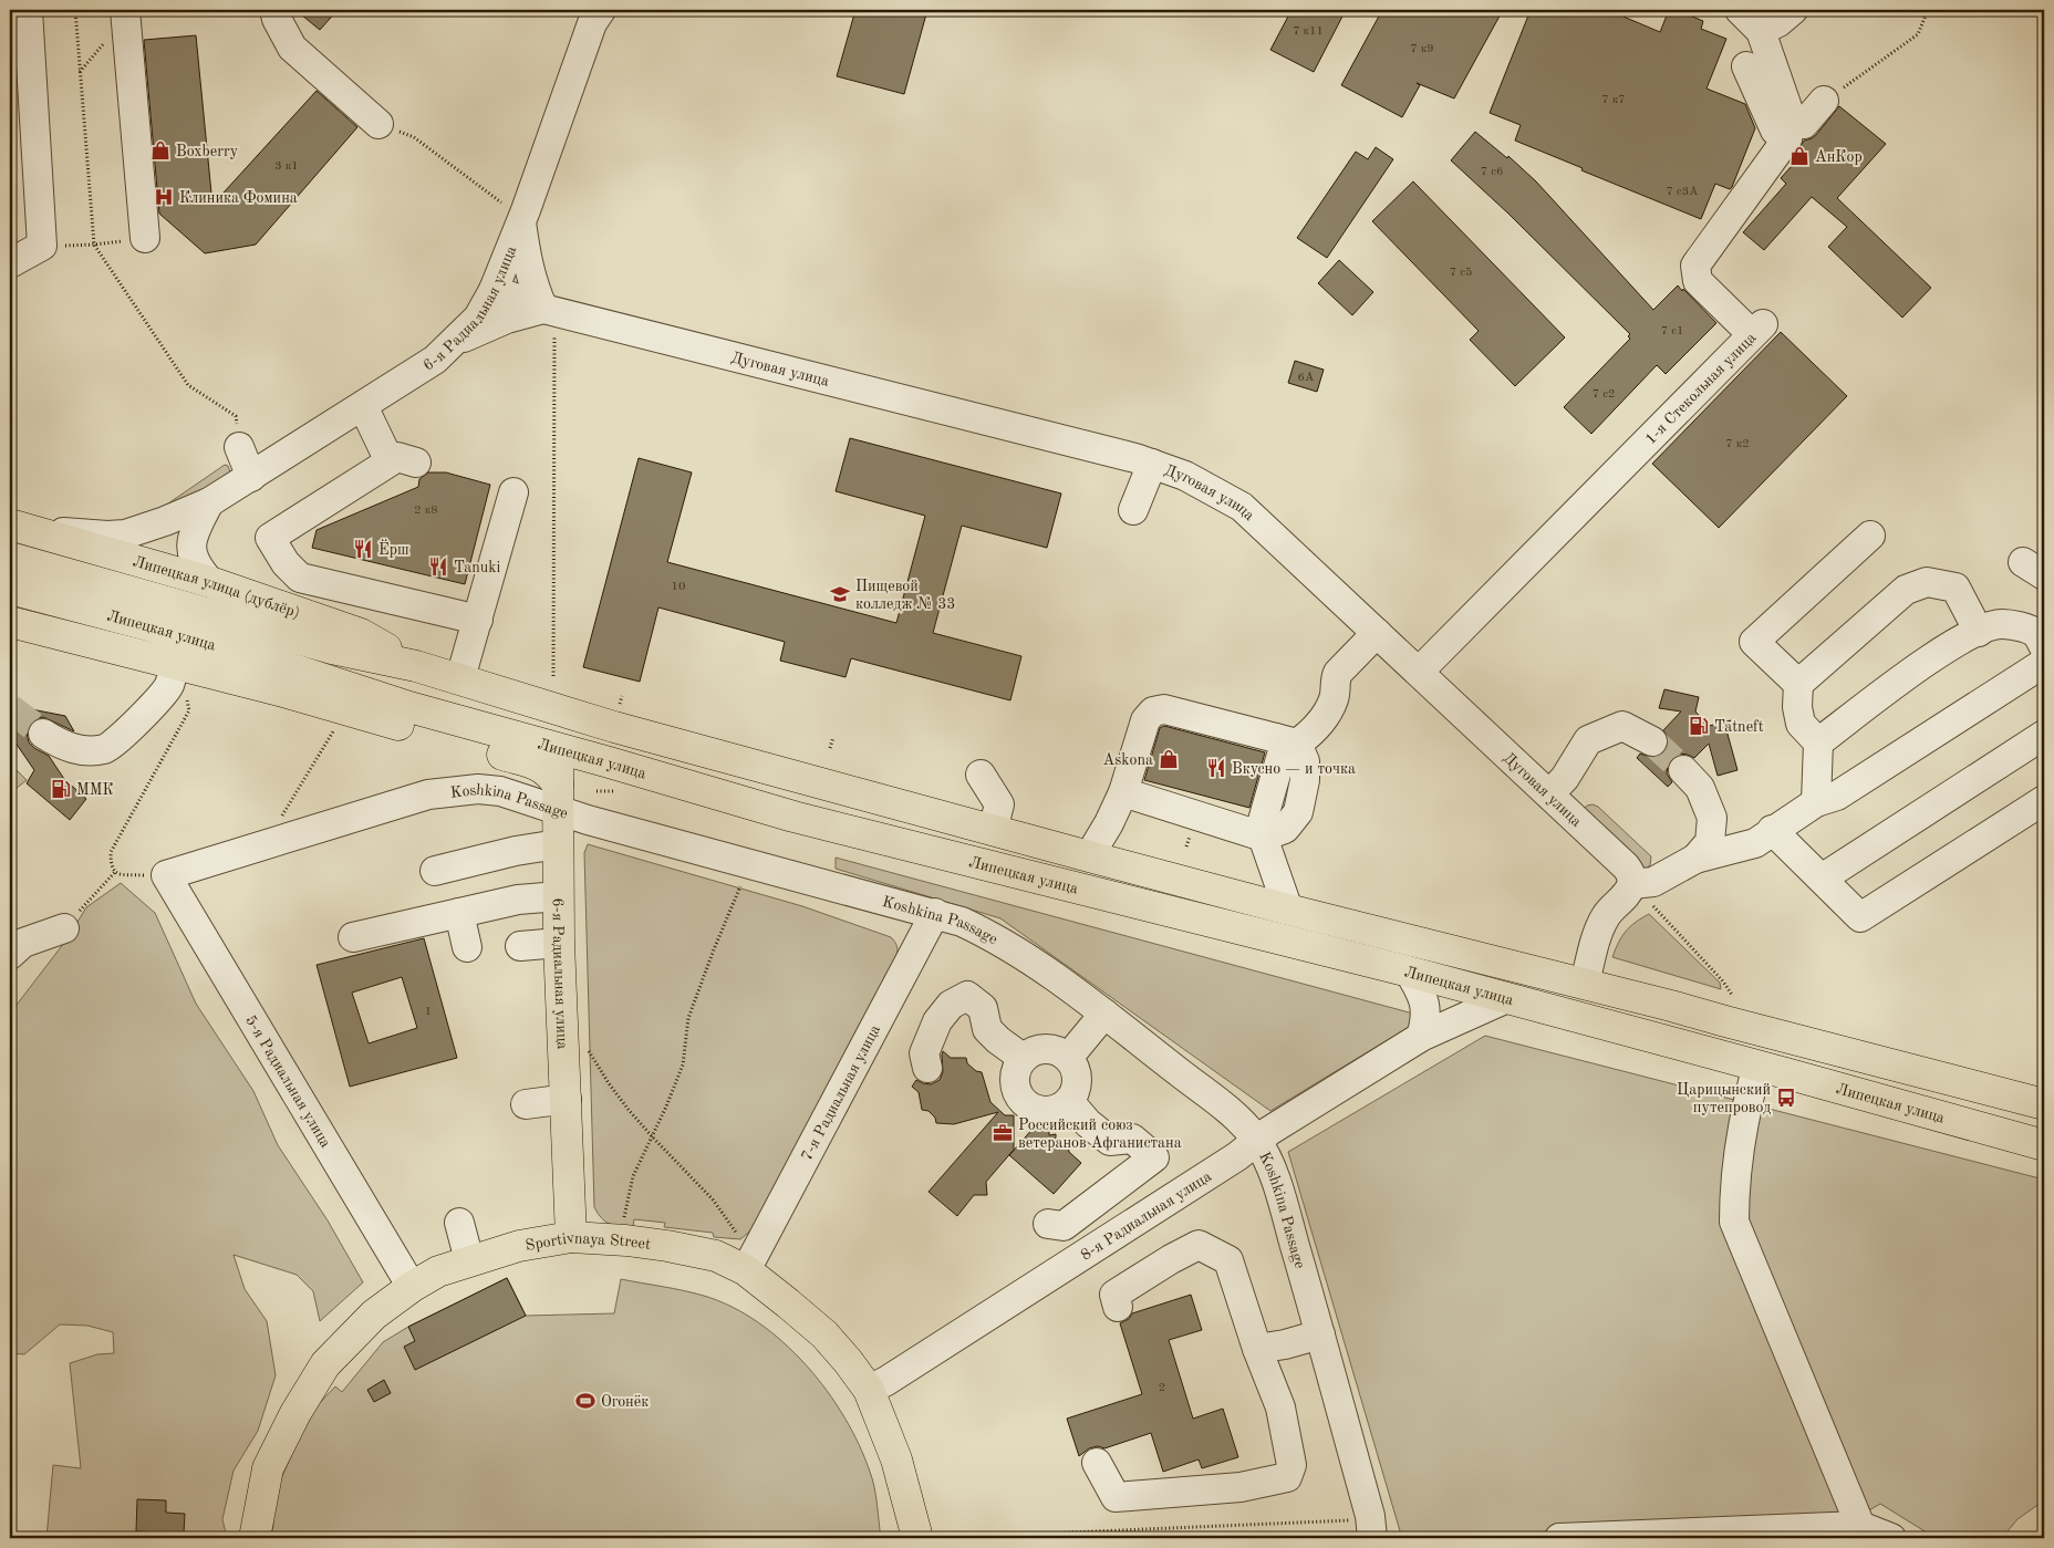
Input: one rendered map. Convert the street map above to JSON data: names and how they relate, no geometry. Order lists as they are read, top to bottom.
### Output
{
  "streets": {
    "main road": [
      "6-я Радиальная улица",
      "Липецкая улица (дублёр)",
      "Липецкая улица",
      "Sportivnaya Street"
    ],
    "street": [
      "Дуговая улица",
      "1-я Стекольная улица",
      "Koshkina Passage",
      "5-я Радиальная улица",
      "7-я Радиальная улица",
      "8-я Радиальная улица"
    ]
  },
  "crossings": [
    ["6-я Радиальная улица", "Дуговая улица"],
    ["6-я Радиальная улица", "Липецкая улица (дублёр)"],
    ["6-я Радиальная улица", "Липецкая улица"],
    ["6-я Радиальная улица", "Koshkina Passage"],
    ["6-я Радиальная улица", "Sportivnaya Street"],
    ["Дуговая улица", "1-я Стекольная улица"],
    ["Липецкая улица (дублёр)", "Липецкая улица"],
    ["Липецкая улица", "8-я Радиальная улица"],
    ["Koshkina Passage", "5-я Радиальная улица"],
    ["Koshkina Passage", "7-я Радиальная улица"],
    ["Koshkina Passage", "8-я Радиальная улица"],
    ["5-я Радиальная улица", "Sportivnaya Street"],
    ["7-я Радиальная улица", "Sportivnaya Street"],
    ["8-я Радиальная улица", "Sportivnaya Street"]
  ],
  "places": {
    "shop": ["Boxberry", "АнКор", "Askona"],
    "hospital": ["Клиника Фомина"],
    "restaurant": ["Ёрш", "Tanuki", "Вкусно — и точка"],
    "school or university": ["Пищевой колледж № 33"],
    "fuel station": ["Tatneft", "ММК"],
    "bus stop": ["Царицынский путепровод"],
    "office": ["Российский союз ветеранов Афганистана"],
    "sports": ["Огонёк"]
  },
  "house_numbers": [
    "7 к11",
    "7 к9",
    "7 к7",
    "3 к1",
    "7 с6",
    "7 с3А",
    "7 с5",
    "7 с1",
    "6А",
    "7 с2",
    "7 к2",
    "2 к8",
    "10",
    "1",
    "2"
  ]
}
